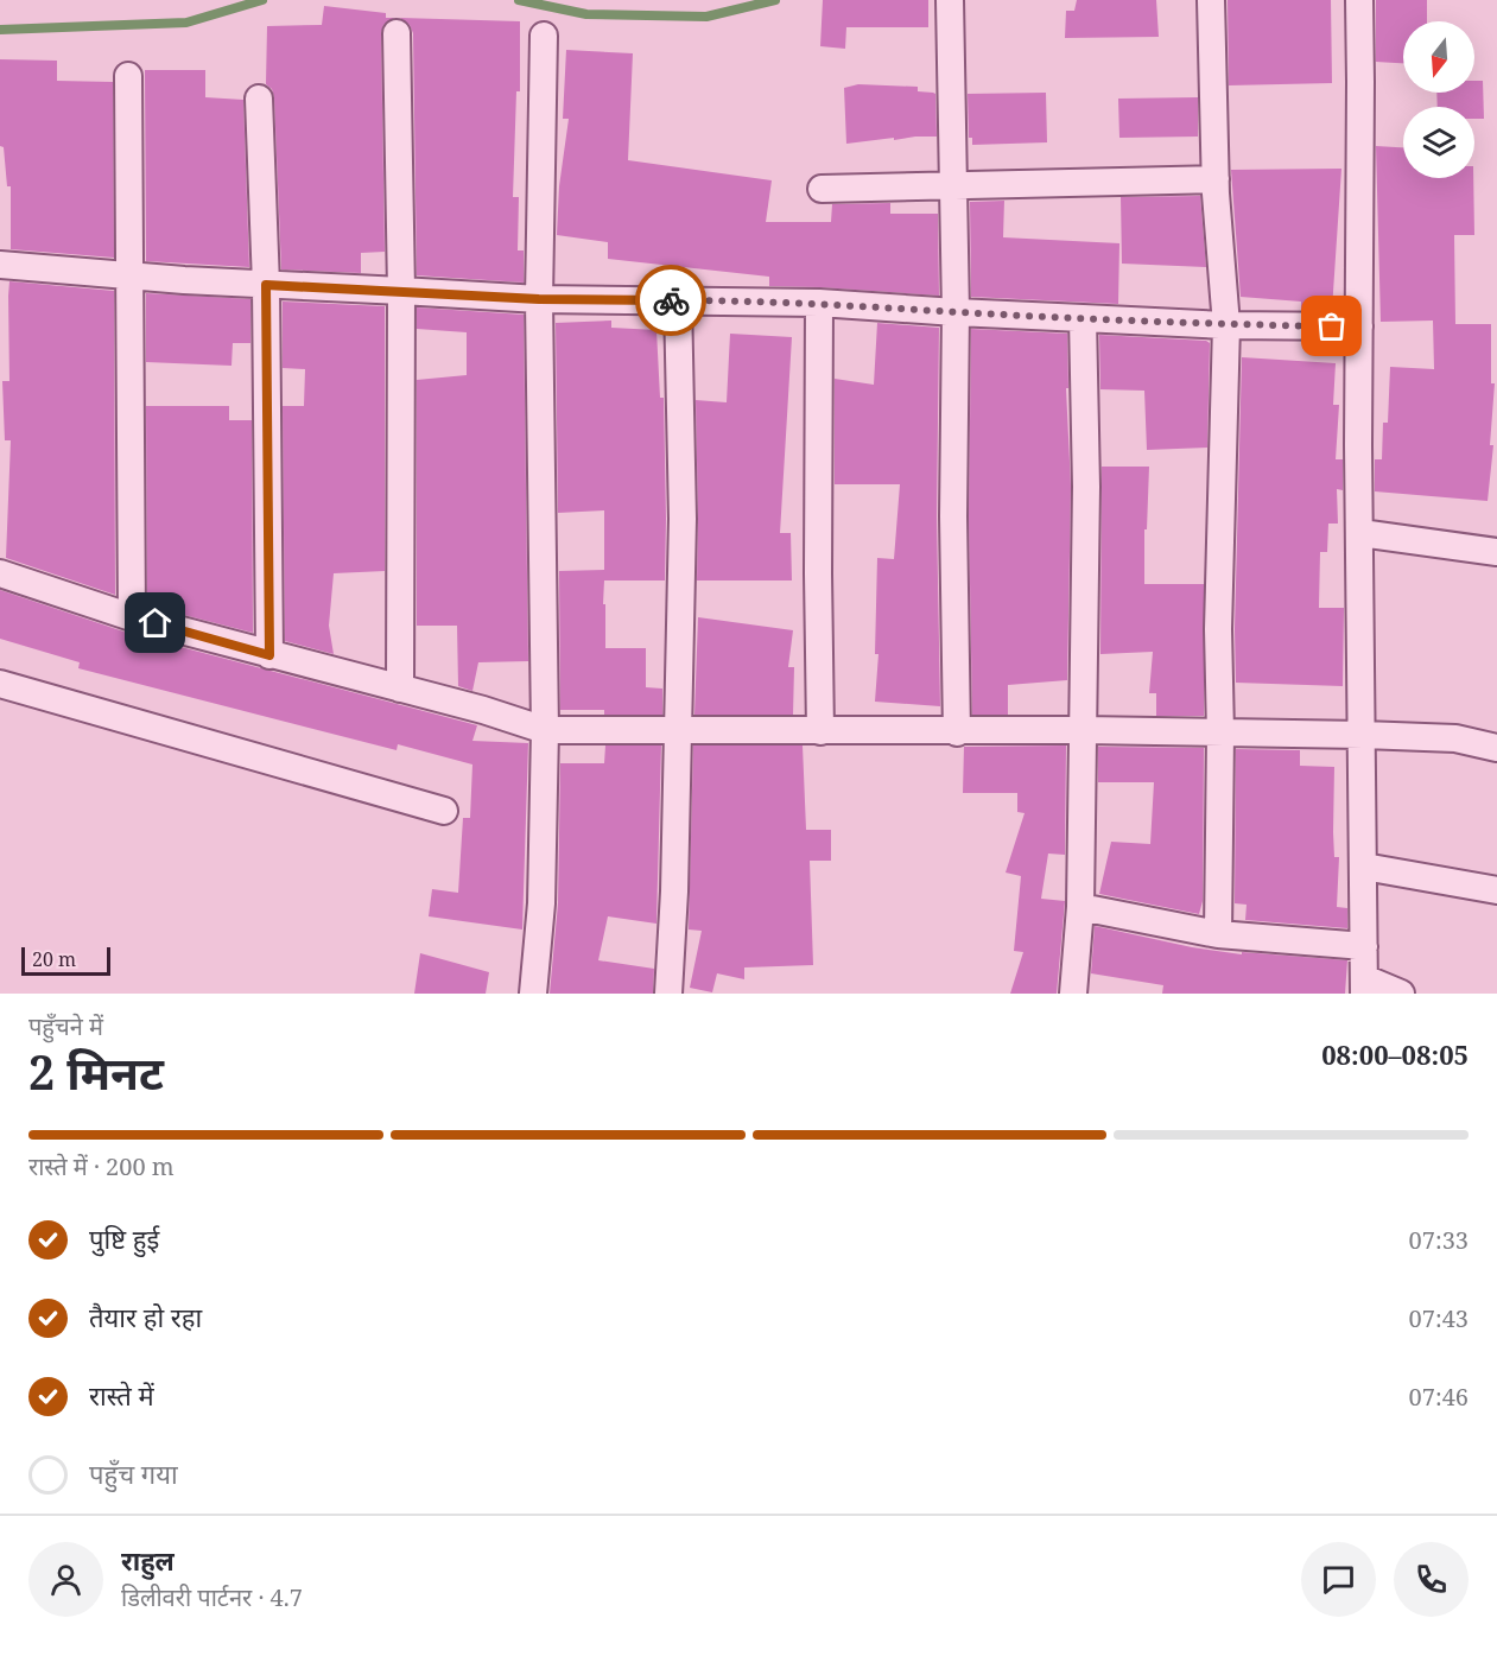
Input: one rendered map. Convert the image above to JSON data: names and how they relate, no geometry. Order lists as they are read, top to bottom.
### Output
{
  "scale_bar": "20 m",
  "north": "bottom",
  "page": {
    "scale": "20 m",
    "heading": ["2 मिनट", "पहुँचने में", "08:00–08:05"],
    "panel": ["राहुल", "डिलीवरी पार्टनर · 4.7"],
    "bar": "रास्ते में · 200 m",
    "list": [
      ["पुष्टि हुई", "07:33"],
      ["तैयार हो रहा", "07:43"],
      ["रास्ते में", "07:46"],
      "पहुँच गया"
    ]
  }
}
